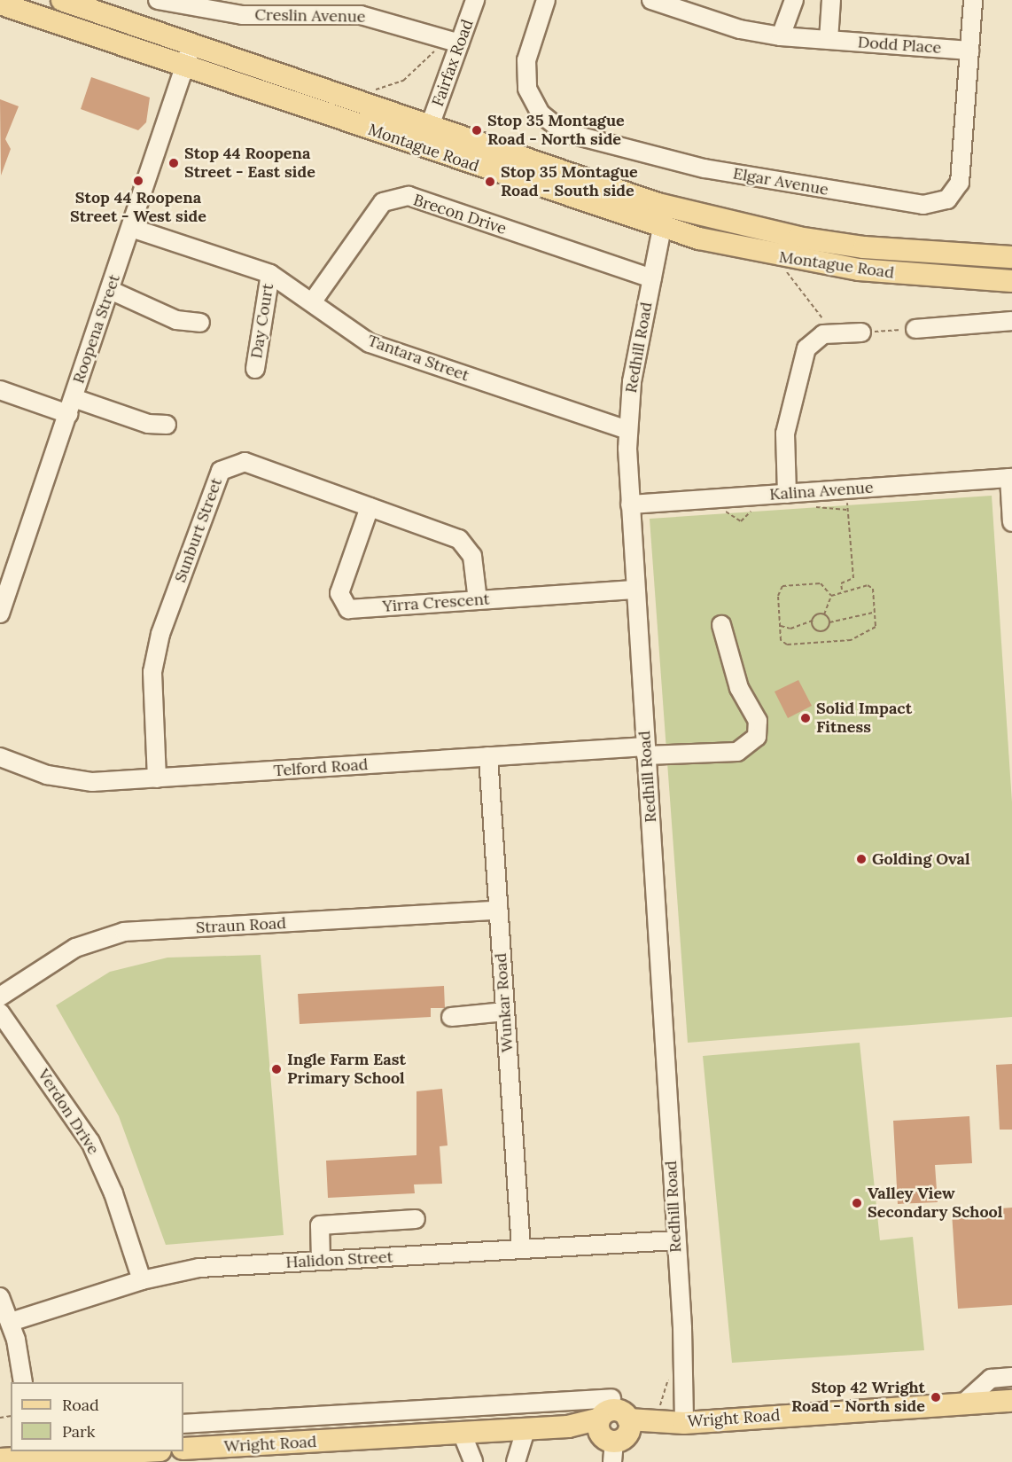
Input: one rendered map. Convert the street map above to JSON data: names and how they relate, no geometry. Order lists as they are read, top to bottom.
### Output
{
  "streets": {
    "main road": ["Montague Road", "Wright Road"],
    "street": [
      "Creslin Avenue",
      "Dodd Place",
      "Fairfax Road",
      "Elgar Avenue",
      "Brecon Drive",
      "Day Court",
      "Roopena Street",
      "Redhill Road",
      "Tantara Street",
      "Kalina Avenue",
      "Sunburt Street",
      "Yirra Crescent",
      "Telford Road",
      "Straun Road",
      "Wunkar Road",
      "Verdon Drive",
      "Halidon Street"
    ]
  },
  "crossings": [
    ["Creslin Avenue", "Fairfax Road"],
    ["Dodd Place", "Elgar Avenue"],
    ["Fairfax Road", "Montague Road"],
    ["Montague Road", "Roopena Street"],
    ["Montague Road", "Redhill Road"],
    ["Brecon Drive", "Redhill Road"],
    ["Brecon Drive", "Tantara Street"],
    ["Day Court", "Tantara Street"],
    ["Roopena Street", "Tantara Street"],
    ["Redhill Road", "Tantara Street"],
    ["Redhill Road", "Kalina Avenue"],
    ["Redhill Road", "Yirra Crescent"],
    ["Redhill Road", "Telford Road"],
    ["Redhill Road", "Halidon Street"],
    ["Redhill Road", "Wright Road"],
    ["Sunburt Street", "Yirra Crescent"],
    ["Sunburt Street", "Telford Road"],
    ["Telford Road", "Wunkar Road"],
    ["Straun Road", "Wunkar Road"],
    ["Wunkar Road", "Halidon Street"],
    ["Verdon Drive", "Halidon Street"]
  ],
  "places": [
    "Stop 35 Montague Road - North side",
    "Stop 44 Roopena Street - East side",
    "Stop 44 Roopena Street - West side",
    "Stop 35 Montague Road - South side",
    "Solid Impact Fitness",
    "Golding Oval",
    "Ingle Farm East Primary School",
    "Valley View Secondary School",
    "Stop 42 Wright Road - North side"
  ],
  "legend": ["Road", "Park"]
}
